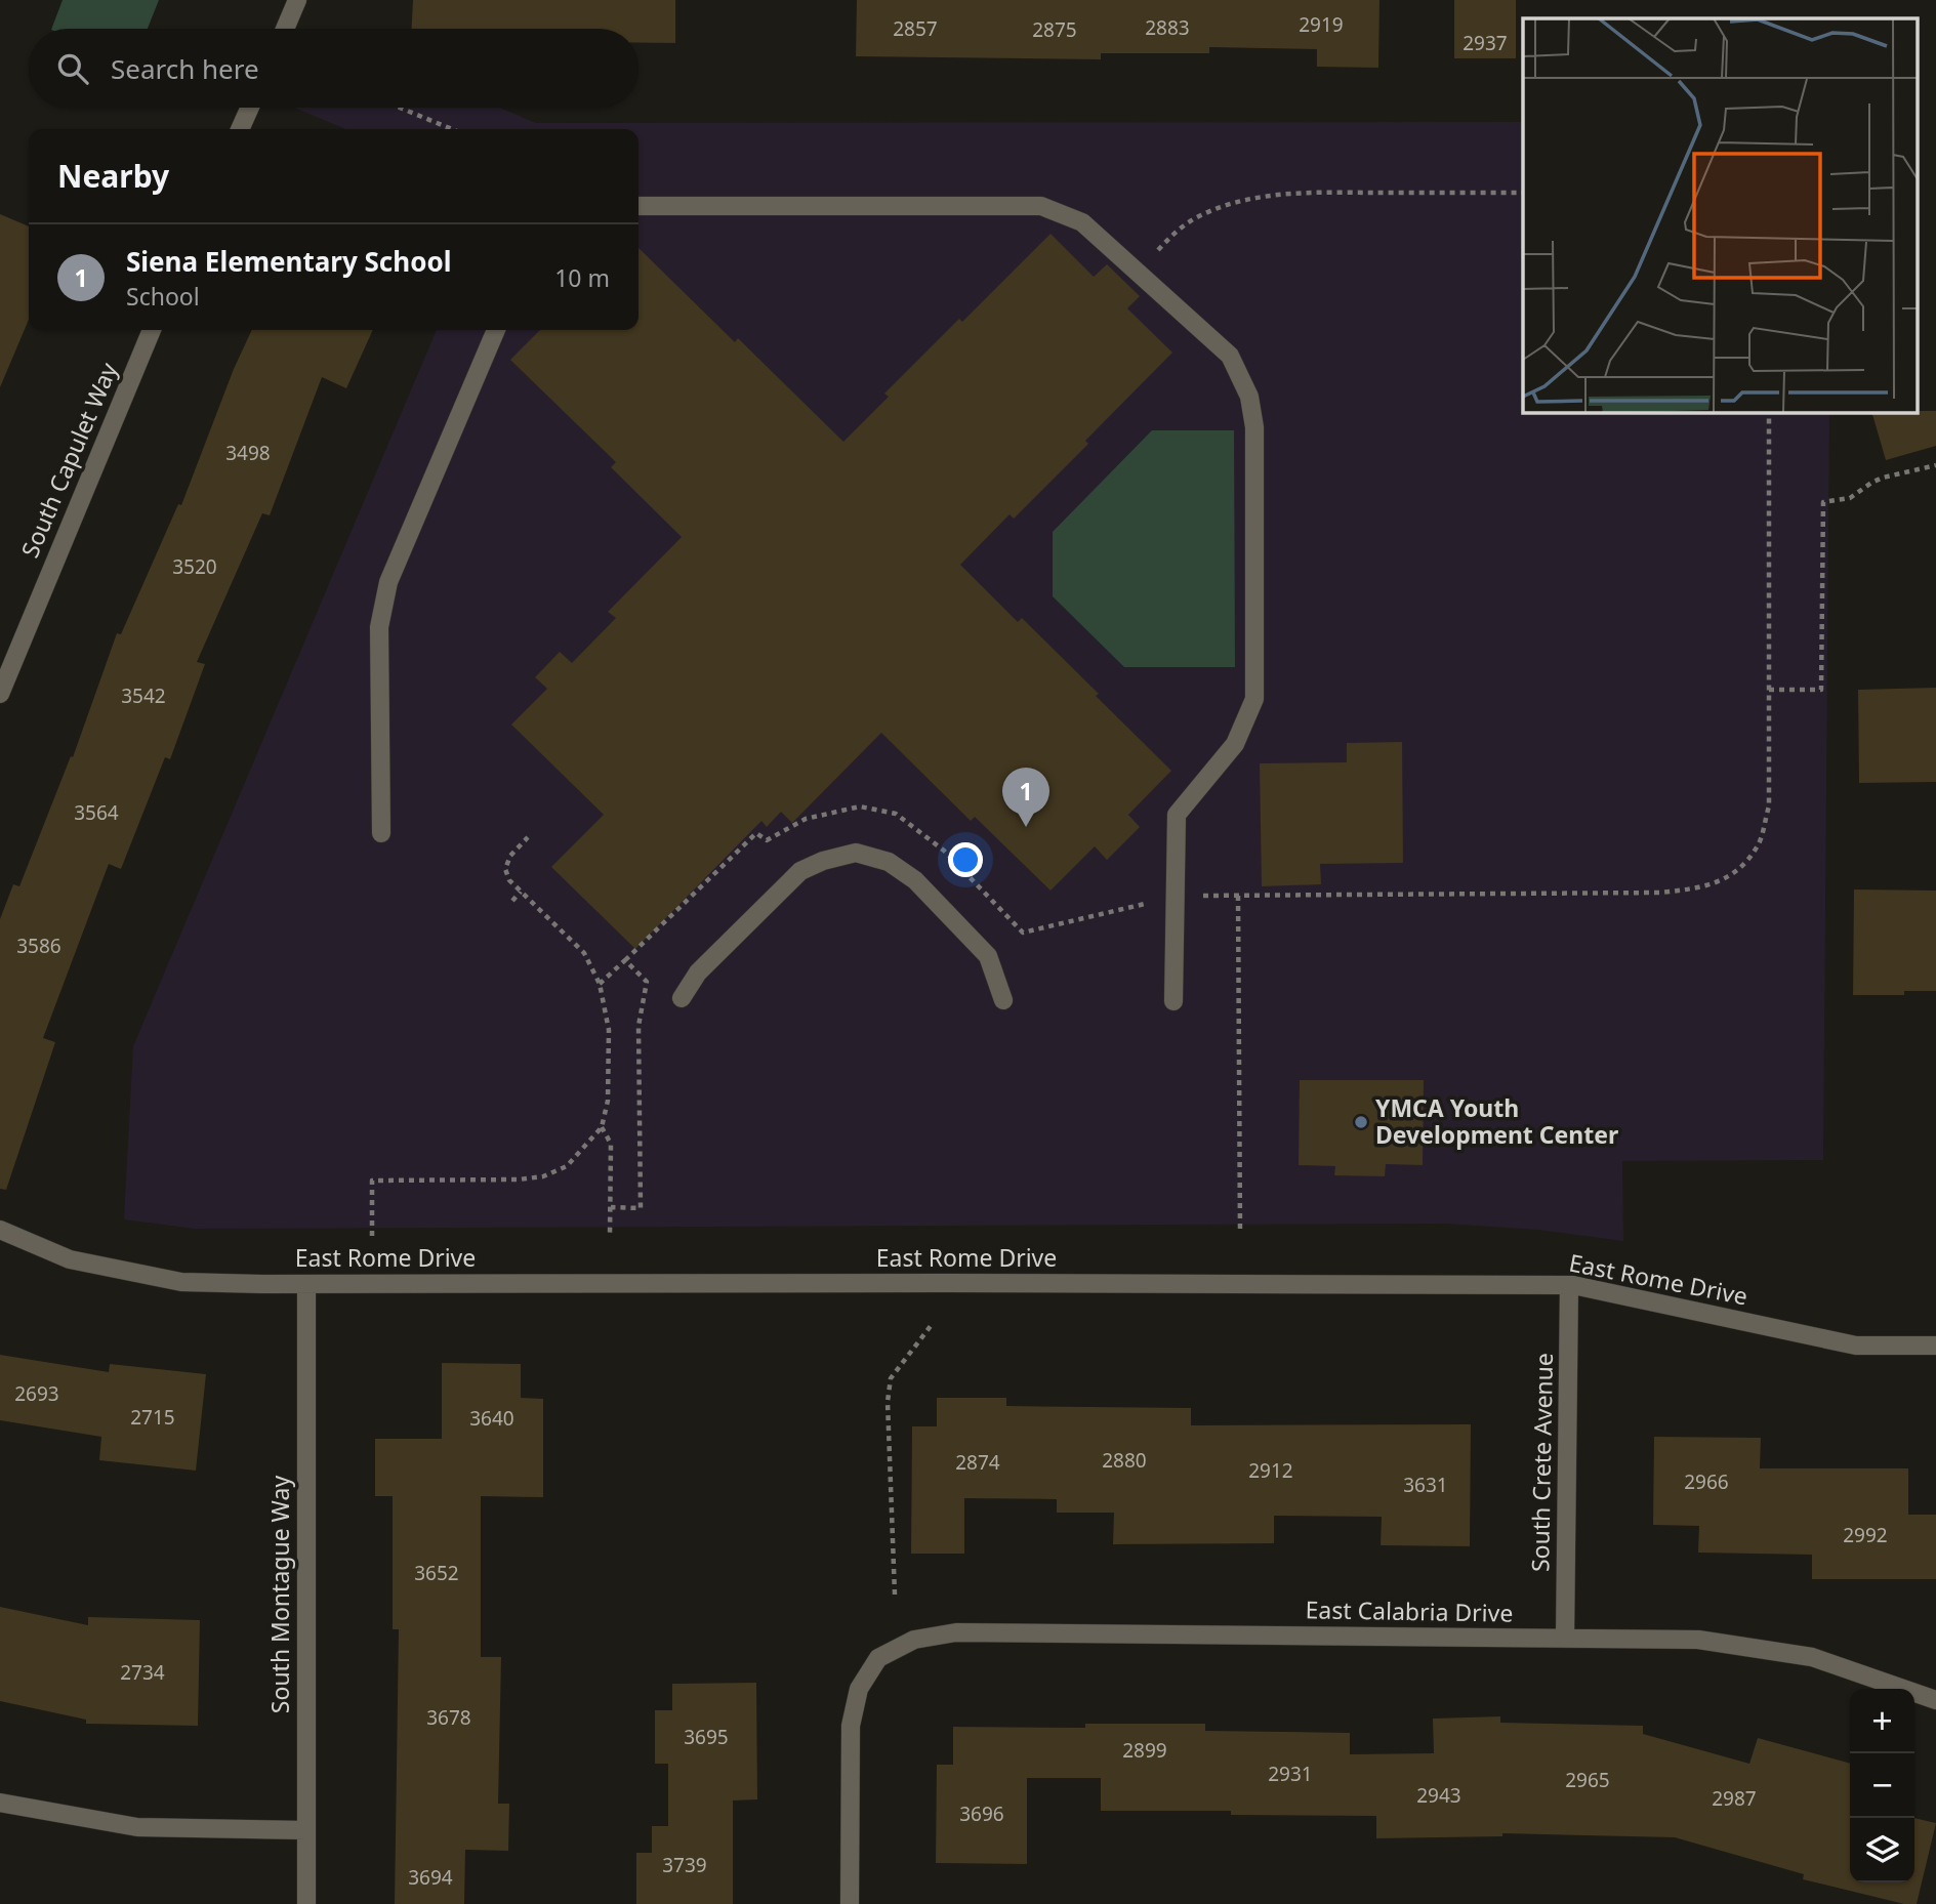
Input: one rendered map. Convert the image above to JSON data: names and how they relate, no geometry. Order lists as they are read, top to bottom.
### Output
{
  "streets": {
    "street": [
      "South Capulet Way",
      "East Rome Drive",
      "South Crete Avenue",
      "South Montague Way",
      "East Calabria Drive"
    ]
  },
  "crossings": [
    ["East Rome Drive", "South Crete Avenue"],
    ["East Rome Drive", "South Montague Way"],
    ["South Crete Avenue", "East Calabria Drive"]
  ],
  "places": ["YMCA Youth Development Center"],
  "house_numbers": [
    "2919",
    "2883",
    "2857",
    "2875",
    "2937",
    "3498",
    "3520",
    "3542",
    "3564",
    "3586",
    "2693",
    "2715",
    "3640",
    "2880",
    "2874",
    "2912",
    "2966",
    "3631",
    "2992",
    "3652",
    "2734",
    "3678",
    "3695",
    "2899",
    "2931",
    "2965",
    "2943",
    "2987",
    "3696",
    "3739",
    "3694"
  ],
  "page": {
    "search": "Search here",
    "heading": "Nearby",
    "list": [
      {
        "mark": "1",
        "name": "Siena Elementary School",
        "note": "School",
        "value": "10 m"
      }
    ],
    "pins": "1",
    "map_buttons": ["+", "−"]
  }
}
